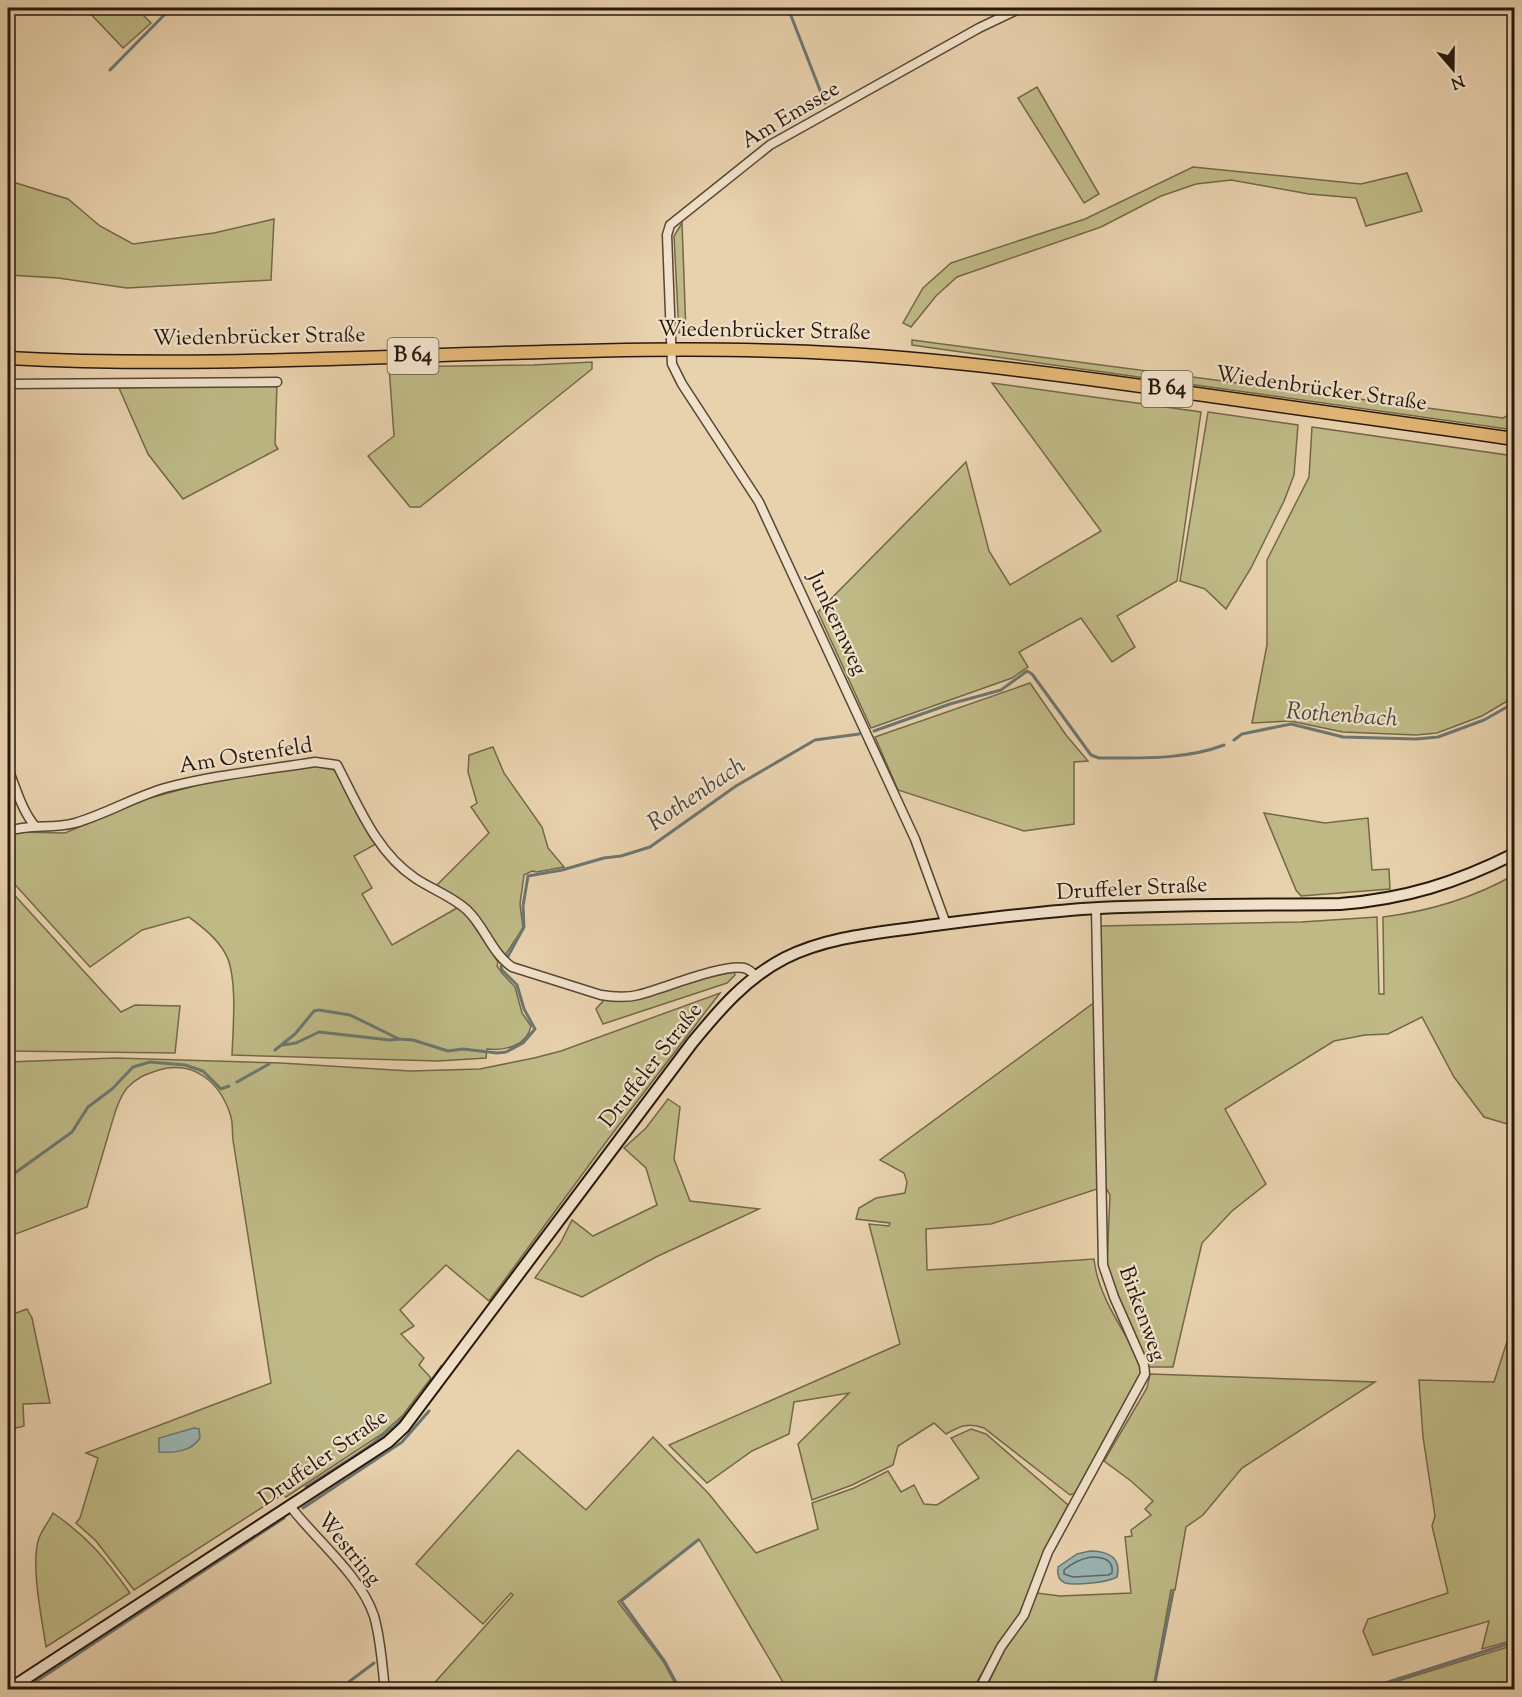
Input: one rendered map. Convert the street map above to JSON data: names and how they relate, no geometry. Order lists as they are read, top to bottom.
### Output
{
  "streets": {
    "main road": ["Wiedenbrücker Straße", "B 64"],
    "street": [
      "Am Emssee",
      "Junkernweg",
      "Am Ostenfeld",
      "Druffeler Straße",
      "Birkenweg",
      "Westring"
    ]
  },
  "crossings": [
    ["Am Emssee", "Wiedenbrücker Straße"],
    ["Am Emssee", "Junkernweg"],
    ["Wiedenbrücker Straße", "Junkernweg"],
    ["Junkernweg", "Druffeler Straße"],
    ["Am Ostenfeld", "Druffeler Straße"],
    ["Druffeler Straße", "Birkenweg"],
    ["Druffeler Straße", "Westring"]
  ],
  "water": ["Rothenbach"],
  "north": "bottom"
}
